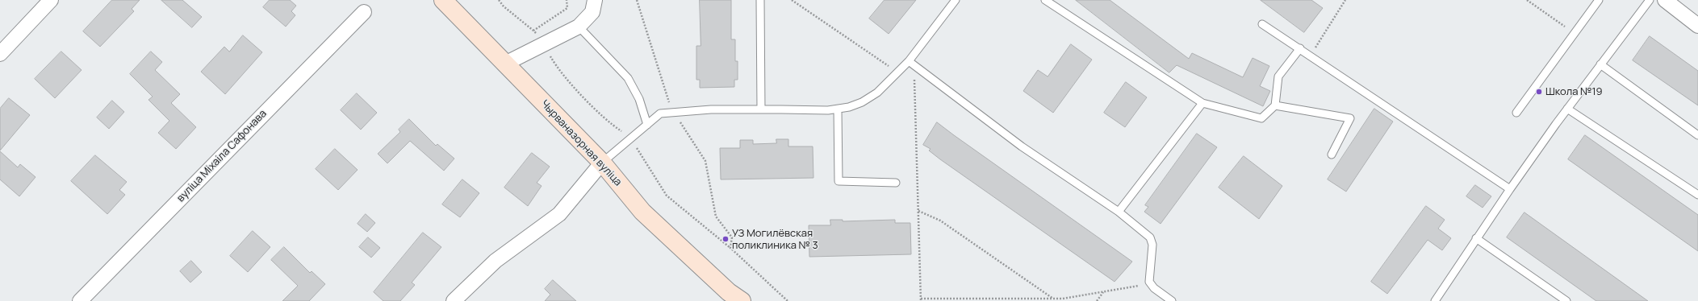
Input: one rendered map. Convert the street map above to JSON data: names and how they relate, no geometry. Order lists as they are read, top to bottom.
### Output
{
  "streets": {
    "street": ["Чырваназорная вуліца", "вуліца Міхаіла Сафонава"]
  },
  "places": ["Школа №19", "УЗ Могилёвская поликлиника № 3"]
}
